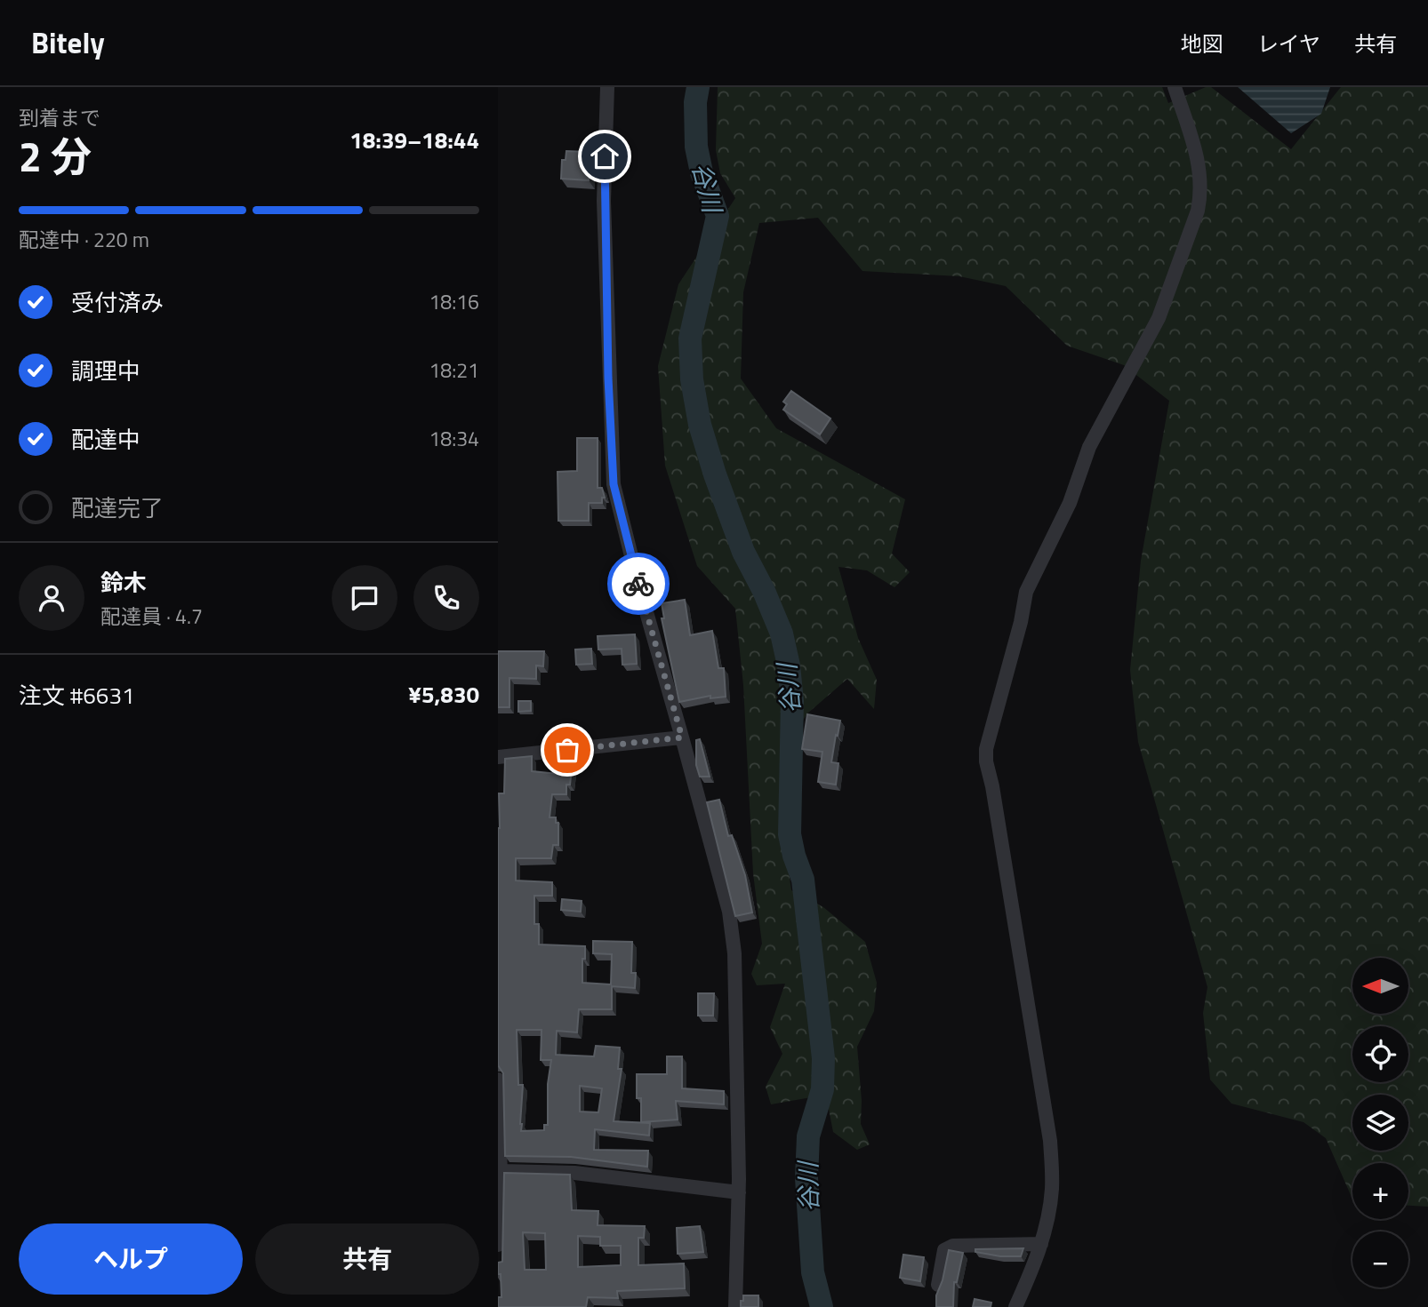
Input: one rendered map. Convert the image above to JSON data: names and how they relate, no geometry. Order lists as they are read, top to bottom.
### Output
{
  "water": ["谷川"],
  "north": "left",
  "page": {
    "header": "Bitely",
    "nav": ["地図", "レイヤ", "共有"],
    "heading": ["2 分", "到着まで", "18:39–18:44"],
    "panel": [
      "鈴木",
      "配達員 · 4.7",
      "注文 #6631",
      "¥5,830"
    ],
    "bar": "配達中 · 220 m",
    "list": [
      ["受付済み", "18:16"],
      ["調理中", "18:21"],
      ["配達中", "18:34"],
      "配達完了"
    ],
    "map_buttons": ["+", "−"],
    "buttons": ["ヘルプ", "共有"]
  }
}
